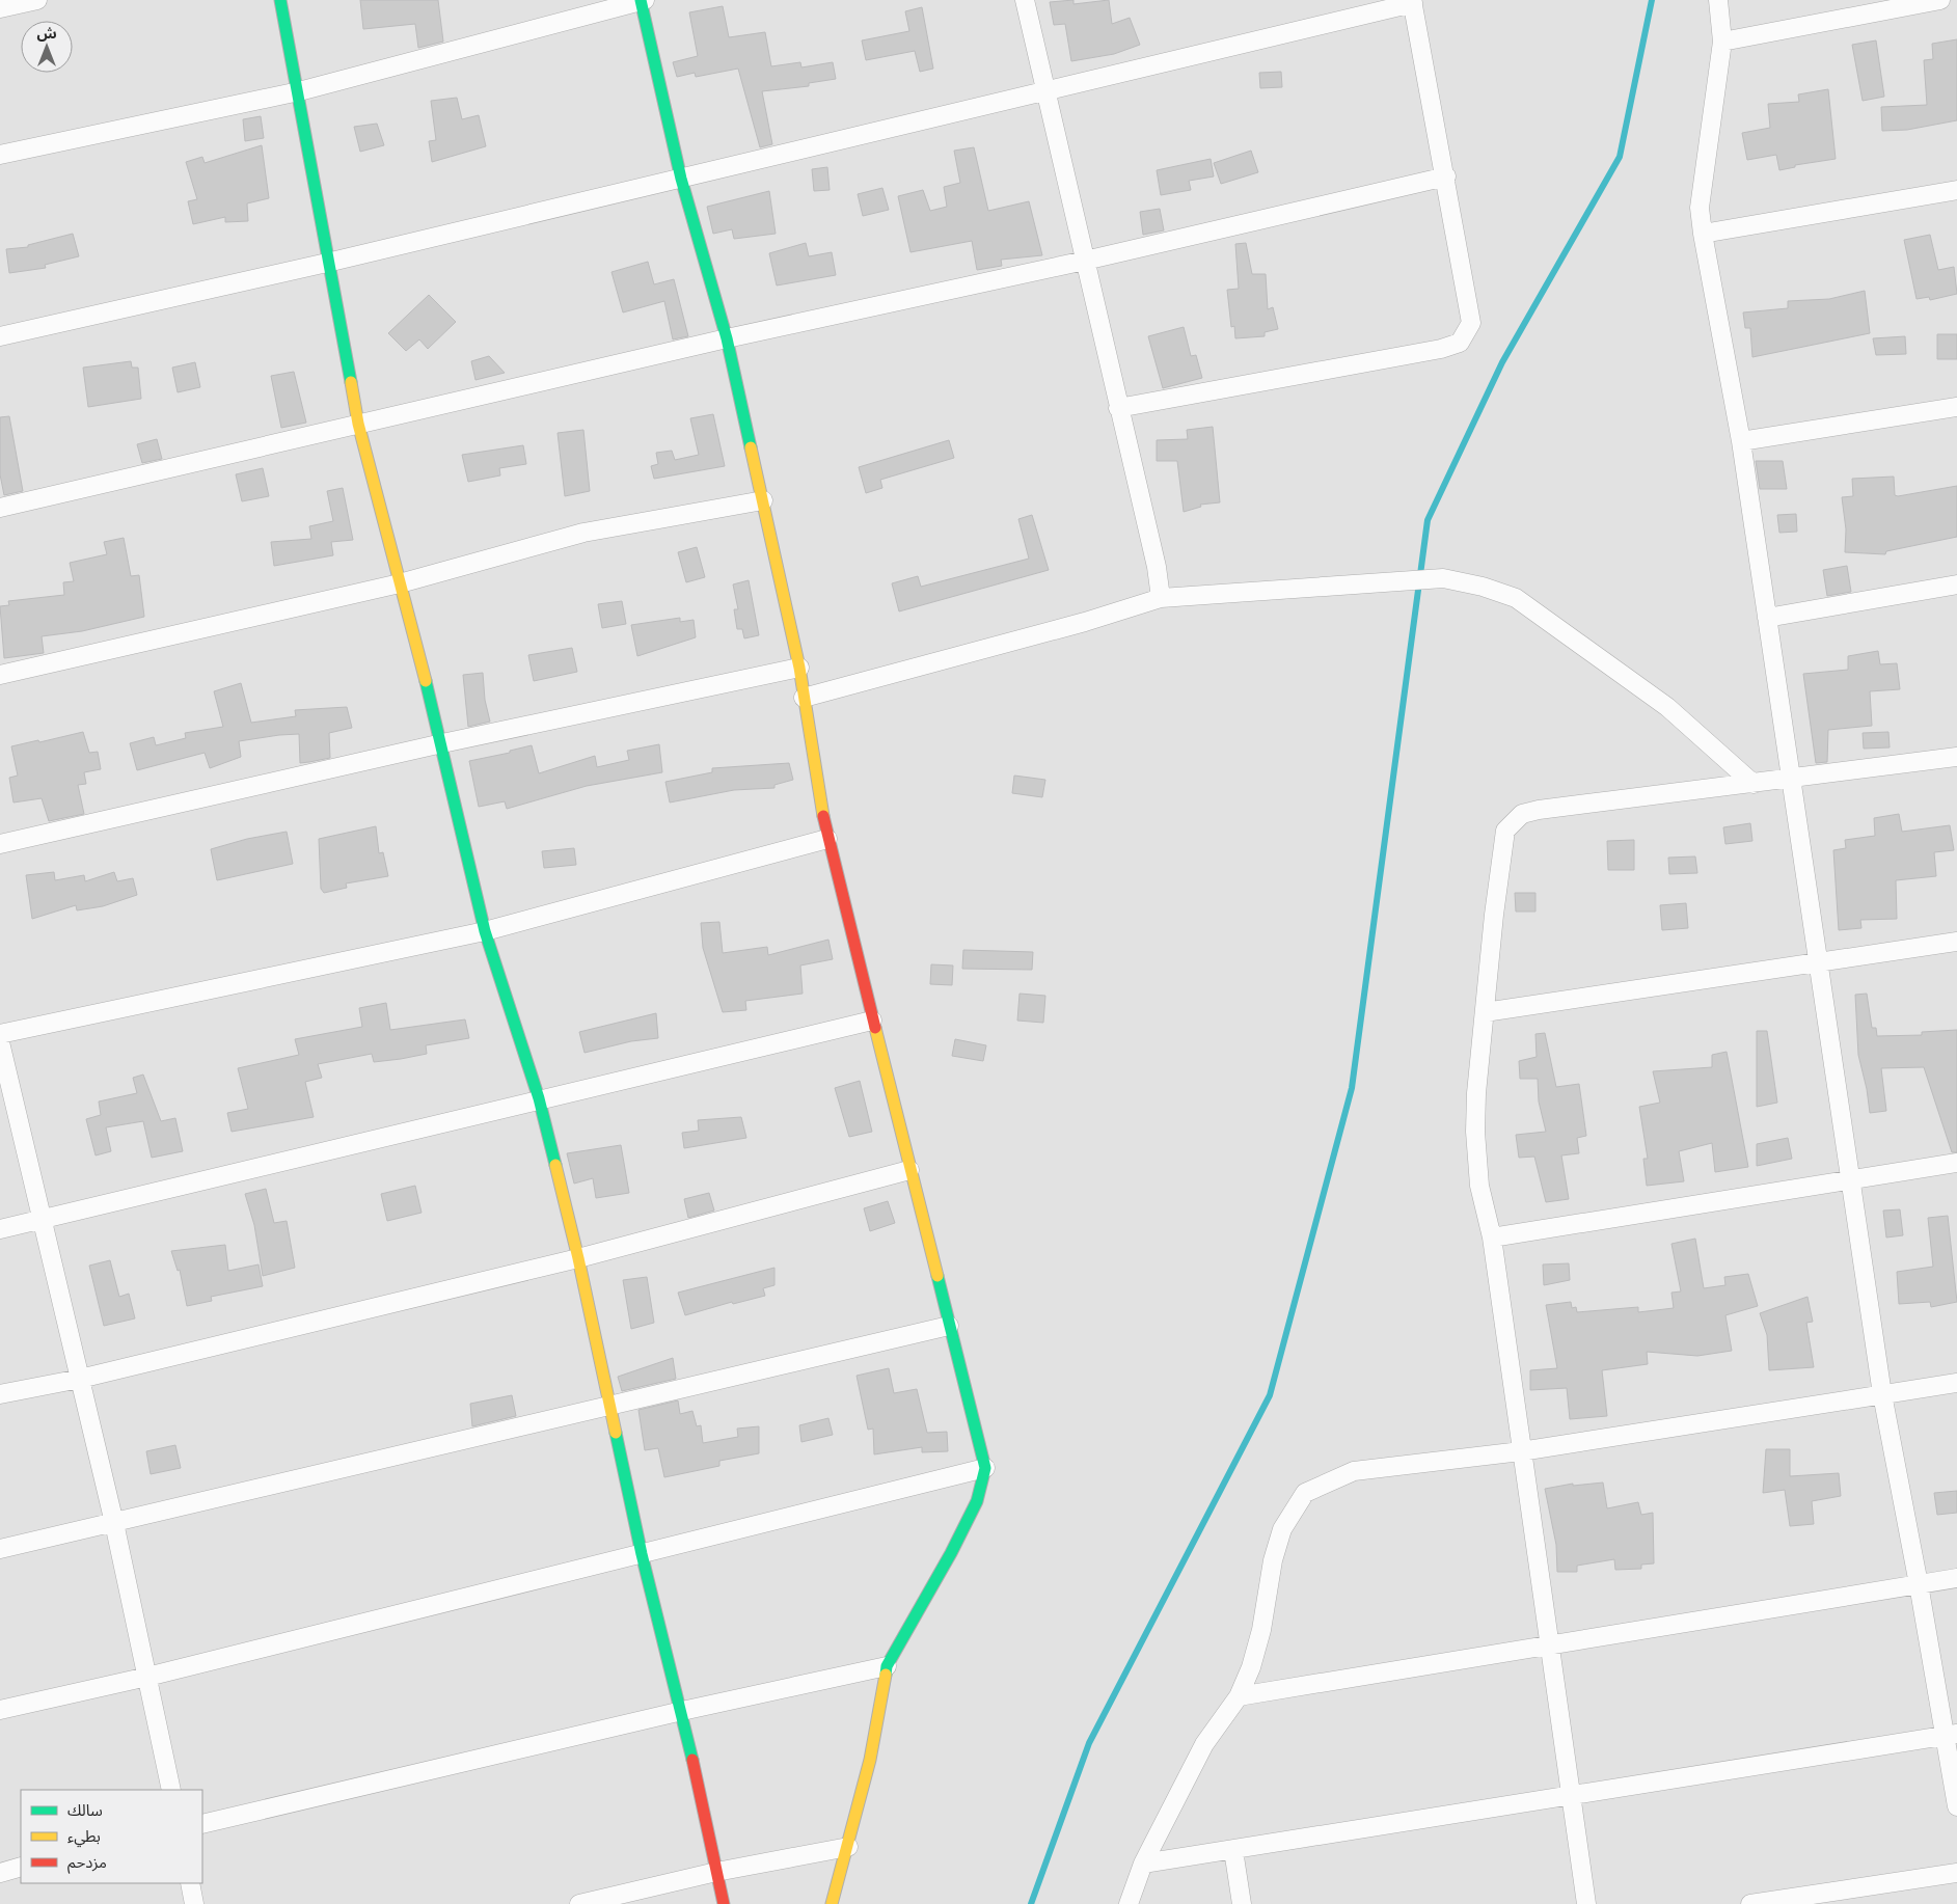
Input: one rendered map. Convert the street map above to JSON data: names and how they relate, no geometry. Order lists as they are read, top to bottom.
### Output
{
  "legend": ["سالك", "بطيء", "مزدحم"],
  "north": "top"
}
